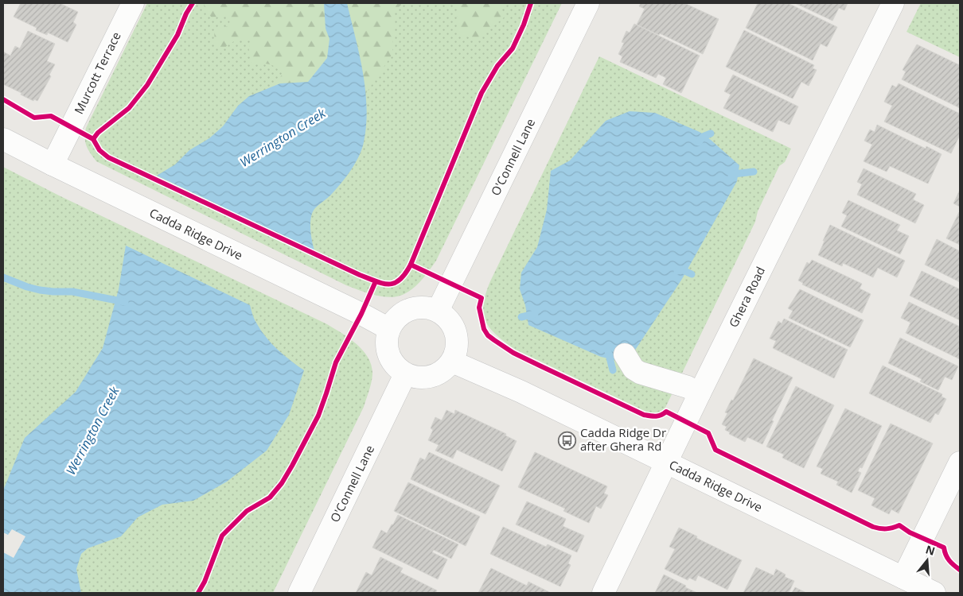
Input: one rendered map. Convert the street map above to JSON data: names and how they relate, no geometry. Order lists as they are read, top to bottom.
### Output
{
  "streets": {
    "street": [
      "Murcott Terrace",
      "O'Connell Lane",
      "Cadda Ridge Drive",
      "Ghera Road"
    ]
  },
  "crossings": [
    ["Murcott Terrace", "Cadda Ridge Drive"],
    ["O'Connell Lane", "Cadda Ridge Drive"],
    ["Cadda Ridge Drive", "Ghera Road"]
  ],
  "water": ["Werrington Creek"],
  "places": {
    "bus stop": ["Cadda Ridge Dr after Ghera Rd"]
  },
  "north": "top"
}
